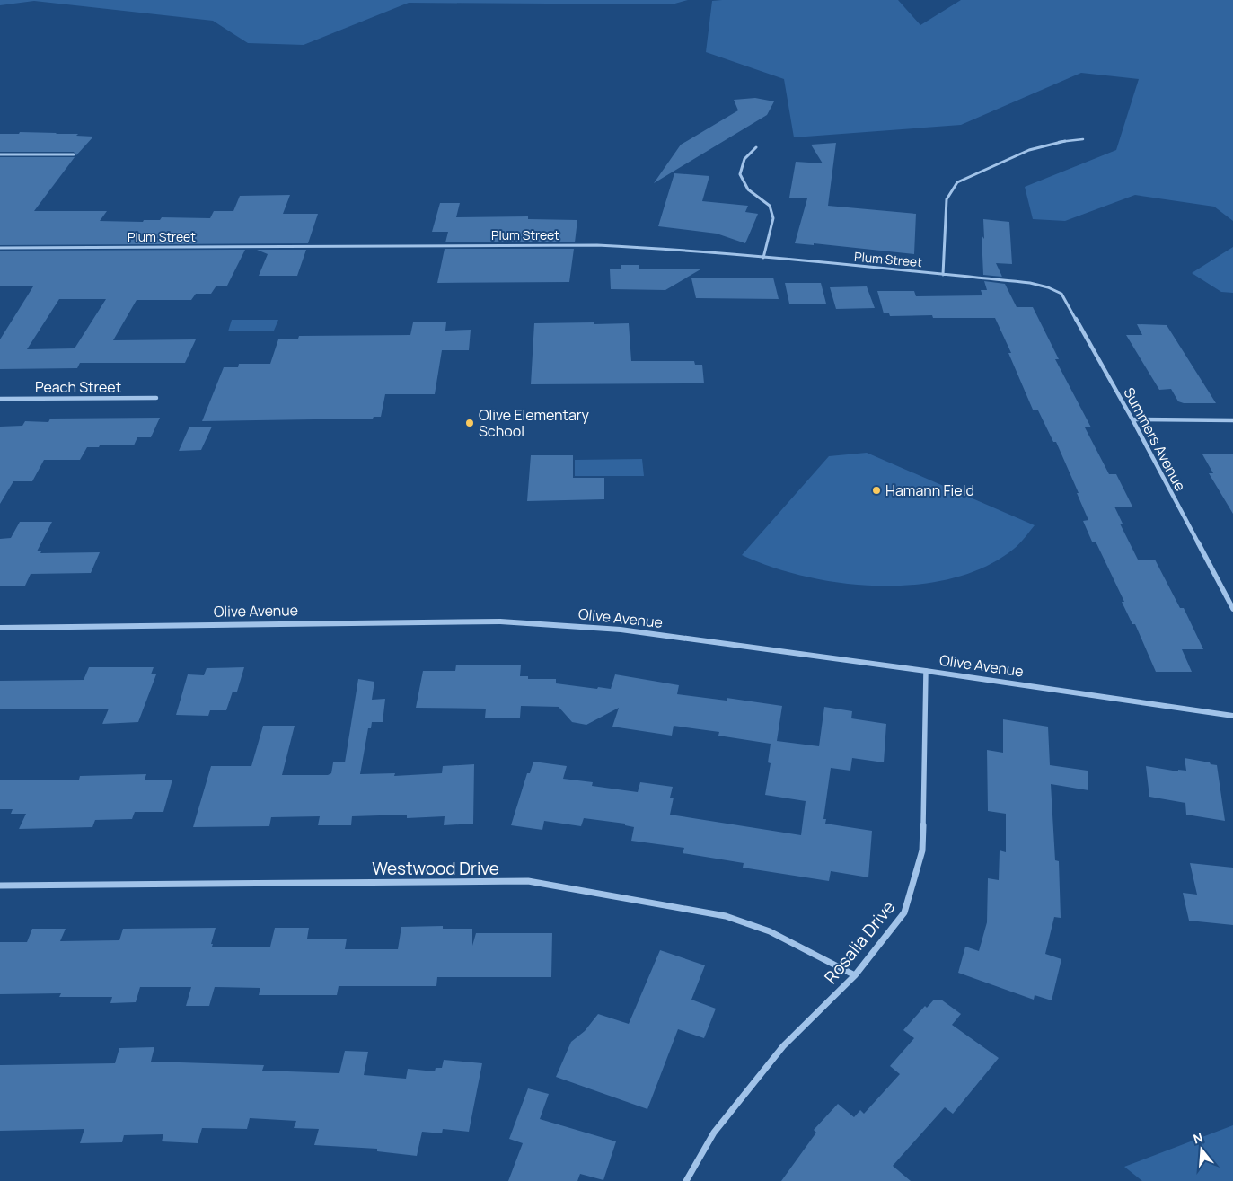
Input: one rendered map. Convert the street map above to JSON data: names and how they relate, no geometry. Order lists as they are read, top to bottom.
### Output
{
  "streets": {
    "street": [
      "Plum Street",
      "Peach Street",
      "Summers Avenue",
      "Olive Avenue",
      "Westwood Drive",
      "Rosalia Drive"
    ]
  },
  "crossings": [
    ["Plum Street", "Summers Avenue"],
    ["Olive Avenue", "Rosalia Drive"],
    ["Westwood Drive", "Rosalia Drive"]
  ],
  "places": ["Olive Elementary School", "Hamann Field"],
  "north": "top"
}
